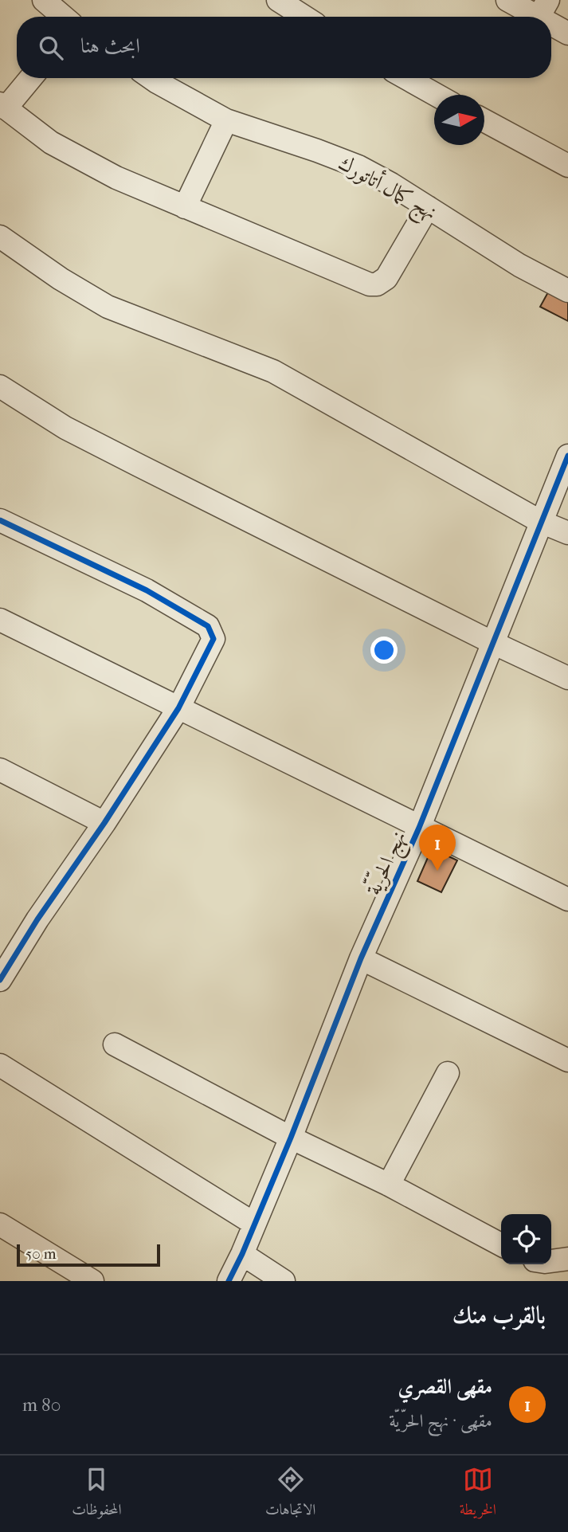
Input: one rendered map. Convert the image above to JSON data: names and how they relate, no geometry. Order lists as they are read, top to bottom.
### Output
{
  "streets": {
    "street": ["نهج كمال أتاتورك", "نهج الحرّيّة"]
  },
  "scale_bar": "50 m",
  "north": "right",
  "page": {
    "search": "ابحث هنا",
    "pins": "1",
    "scale": "50 m",
    "heading": "بالقرب منك",
    "list": [
      {
        "mark": "1",
        "name": "مقهى القصري",
        "note": "مقهى · نهج الحرّيّة",
        "value": "80 m"
      }
    ],
    "nav": ["الخريطة", "الاتجاهات", "المحفوظات"]
  }
}
